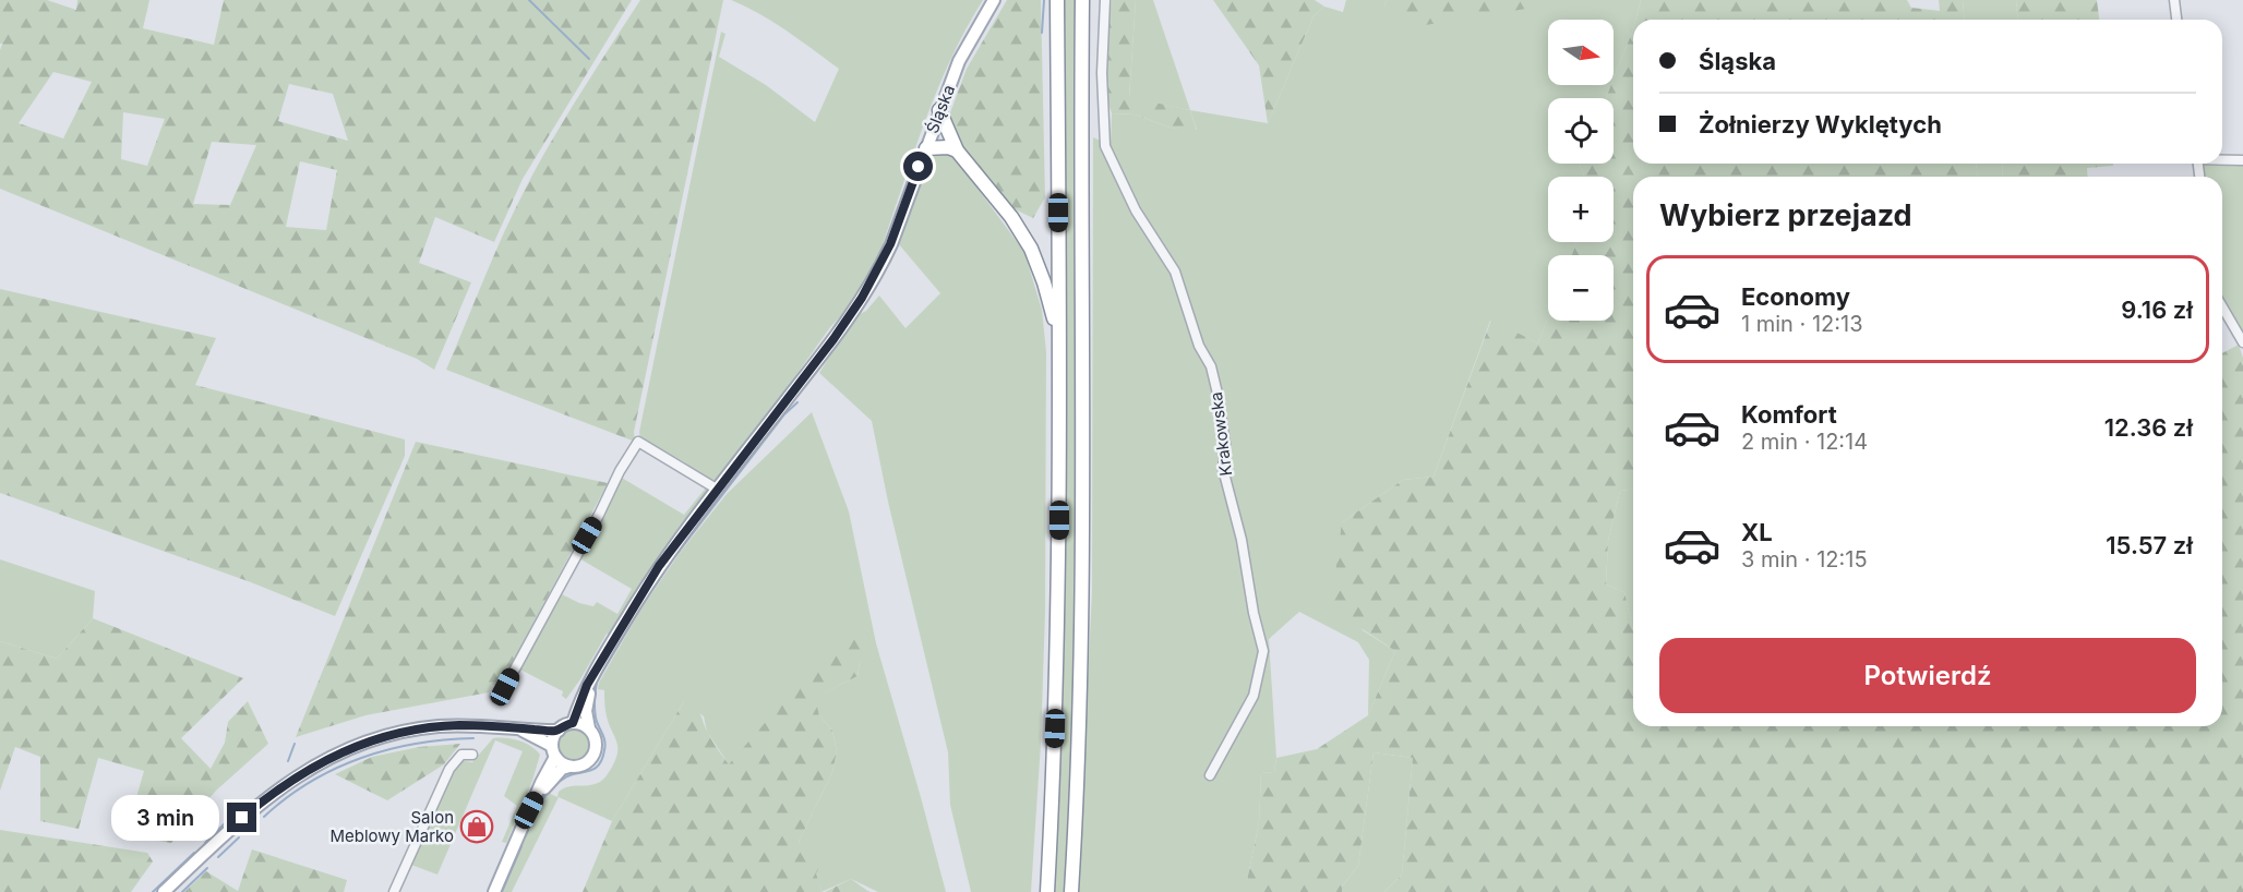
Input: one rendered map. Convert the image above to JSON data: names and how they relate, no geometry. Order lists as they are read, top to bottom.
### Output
{
  "streets": {
    "main road": ["Śląska"],
    "street": ["Krakowska"]
  },
  "places": {
    "shop": ["Salon Meblowy Marko"]
  },
  "north": "right",
  "page": {
    "map_buttons": ["+", "−"],
    "banner": ["Śląska", "Żołnierzy Wyklętych"],
    "heading": "Wybierz przejazd",
    "list": [
      {
        "name": "Economy",
        "note": "1 min · 12:13",
        "value": "9.16 zł"
      },
      {
        "name": "Komfort",
        "note": "2 min · 12:14",
        "value": "12.36 zł"
      },
      {
        "name": "XL",
        "note": "3 min · 12:15",
        "value": "15.57 zł"
      }
    ],
    "buttons": "Potwierdź",
    "bubble": "3 min"
  }
}
